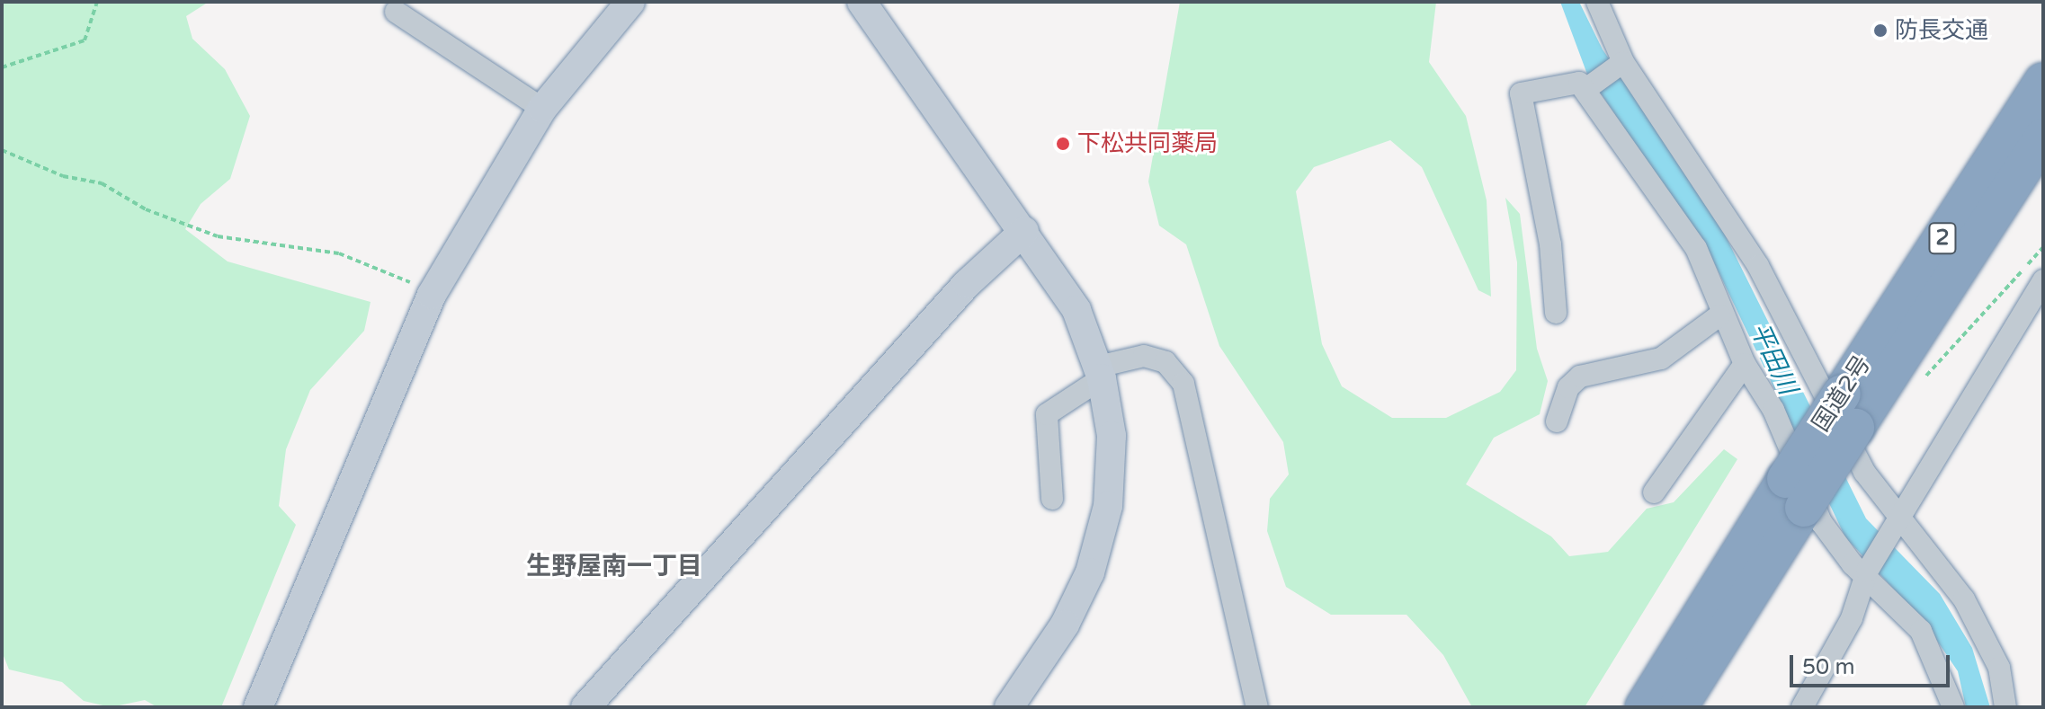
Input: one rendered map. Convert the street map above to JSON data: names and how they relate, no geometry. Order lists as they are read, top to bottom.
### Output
{
  "streets": {
    "highway": ["2", "国道2号"]
  },
  "districts": ["生野屋南一丁目"],
  "water": ["平田川"],
  "places": ["防長交通", "下松共同薬局"],
  "scale_bar": "50 m"
}
